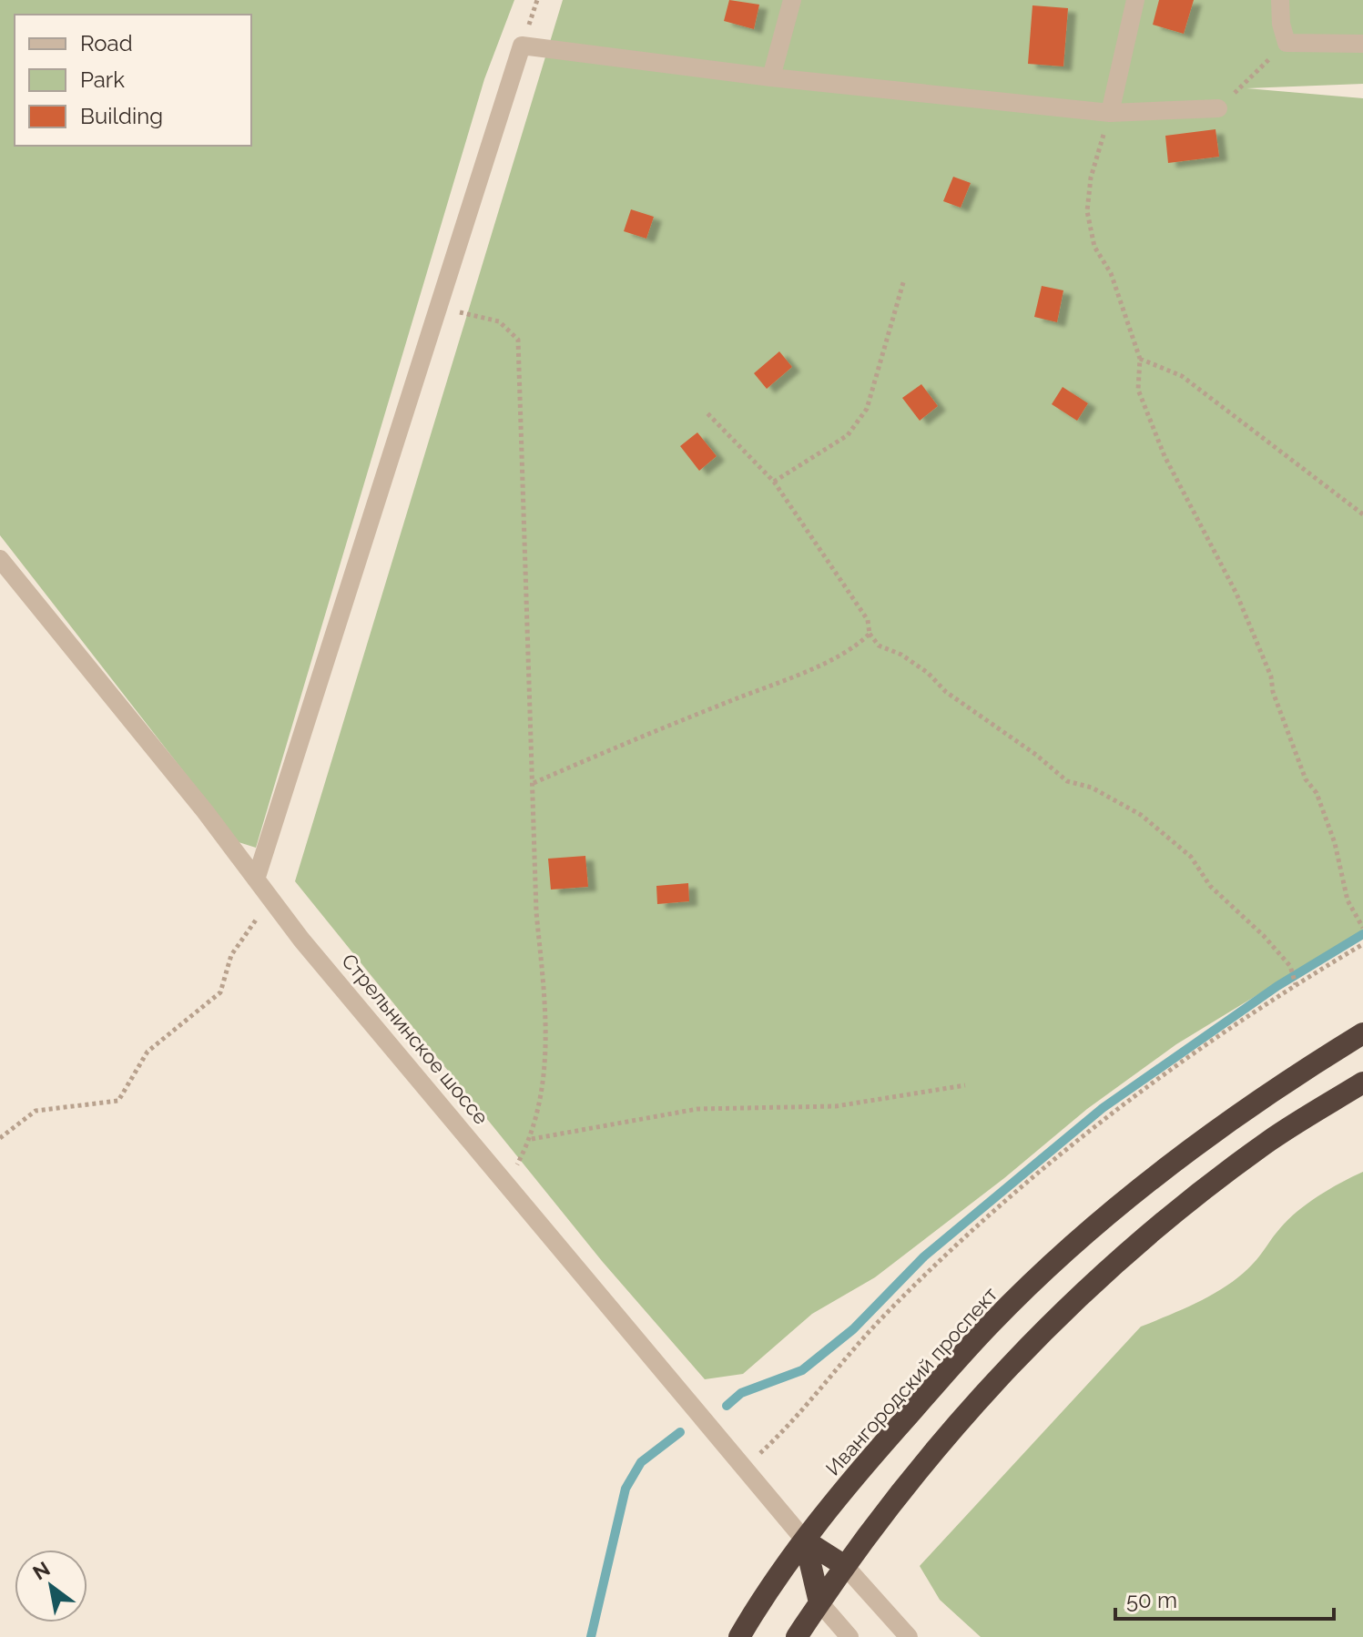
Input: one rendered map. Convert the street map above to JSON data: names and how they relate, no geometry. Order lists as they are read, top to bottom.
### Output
{
  "streets": {
    "highway": ["Стрельнинское шоссе", "Ивангородский проспект"]
  },
  "crossings": [
    ["Стрельнинское шоссе", "Ивангородский проспект"]
  ],
  "legend": ["Road", "Park", "Building"],
  "scale_bar": "50 m",
  "north": "top left"
}
